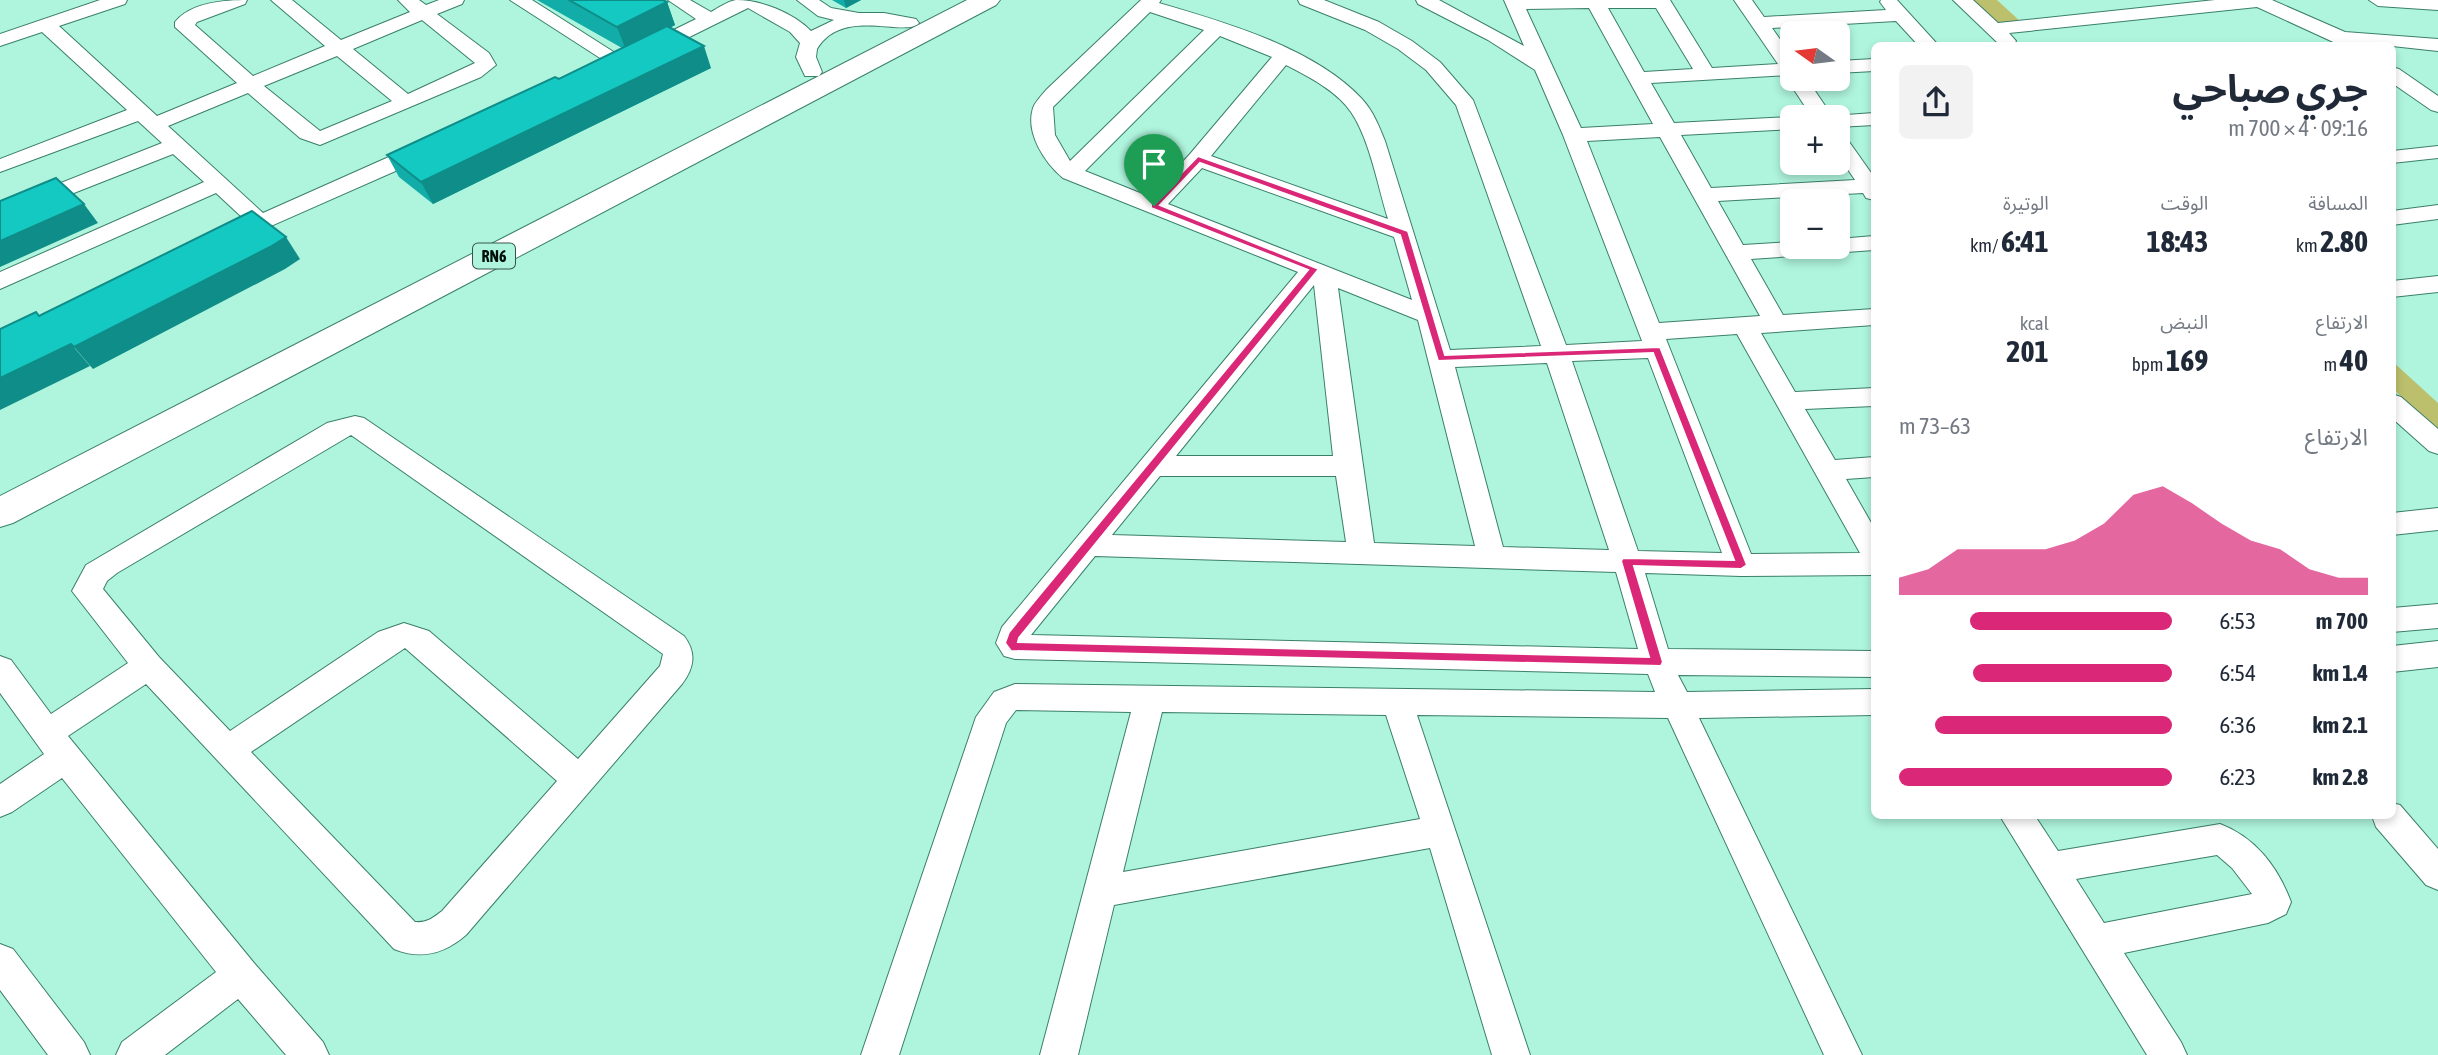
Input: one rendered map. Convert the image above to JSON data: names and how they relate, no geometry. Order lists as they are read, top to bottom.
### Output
{
  "streets": {
    "highway": ["RN6"]
  },
  "north": "left",
  "page": {
    "map_buttons": ["+", "−"],
    "heading": ["جري صباحي", "09:16 · 4 × 700 m"],
    "stats": [
      ["المسافة", "2.80 km"],
      ["الوقت", "18:43"],
      ["الوتيرة", "6:41 /km"],
      ["الارتفاع", "40 m"],
      ["النبض", "169 bpm"],
      ["kcal", "201"]
    ],
    "chart": ["الارتفاع", "63–73 m"],
    "list": [
      {
        "name": "700 m",
        "note": "6:53"
      },
      {
        "name": "1.4 km",
        "note": "6:54"
      },
      {
        "name": "2.1 km",
        "note": "6:36"
      },
      {
        "name": "2.8 km",
        "note": "6:23"
      }
    ]
  }
}
